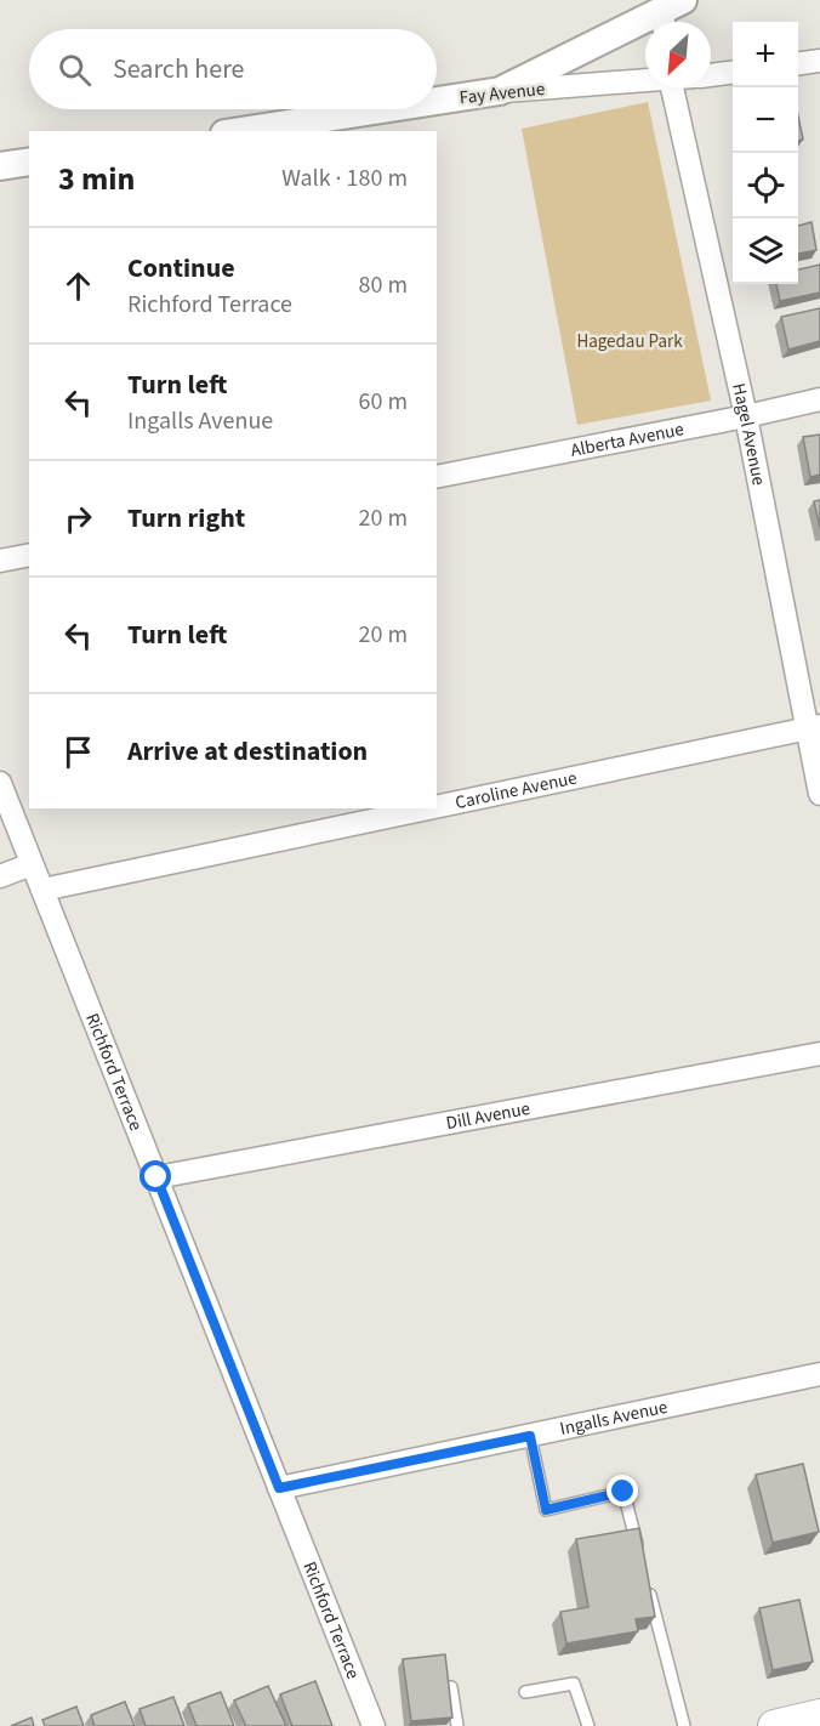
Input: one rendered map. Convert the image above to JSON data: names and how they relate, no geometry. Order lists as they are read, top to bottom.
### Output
{
  "streets": {
    "street": [
      "Fay Avenue",
      "Hagel Avenue",
      "Alberta Avenue",
      "Caroline Avenue",
      "Richford Terrace",
      "Dill Avenue",
      "Ingalls Avenue"
    ]
  },
  "crossings": [
    ["Hagel Avenue", "Alberta Avenue"],
    ["Hagel Avenue", "Caroline Avenue"],
    ["Caroline Avenue", "Richford Terrace"],
    ["Richford Terrace", "Dill Avenue"],
    ["Richford Terrace", "Ingalls Avenue"]
  ],
  "parks": ["Hagedau Park"],
  "north": "bottom left",
  "page": {
    "map_buttons": ["+", "−"],
    "search": "Search here",
    "heading": ["3 min", "Walk · 180 m"],
    "list": [
      ["Continue", "Richford Terrace", "80 m"],
      ["Turn left", "Ingalls Avenue", "60 m"],
      ["Turn right", "20 m"],
      ["Turn left", "20 m"],
      "Arrive at destination"
    ]
  }
}
